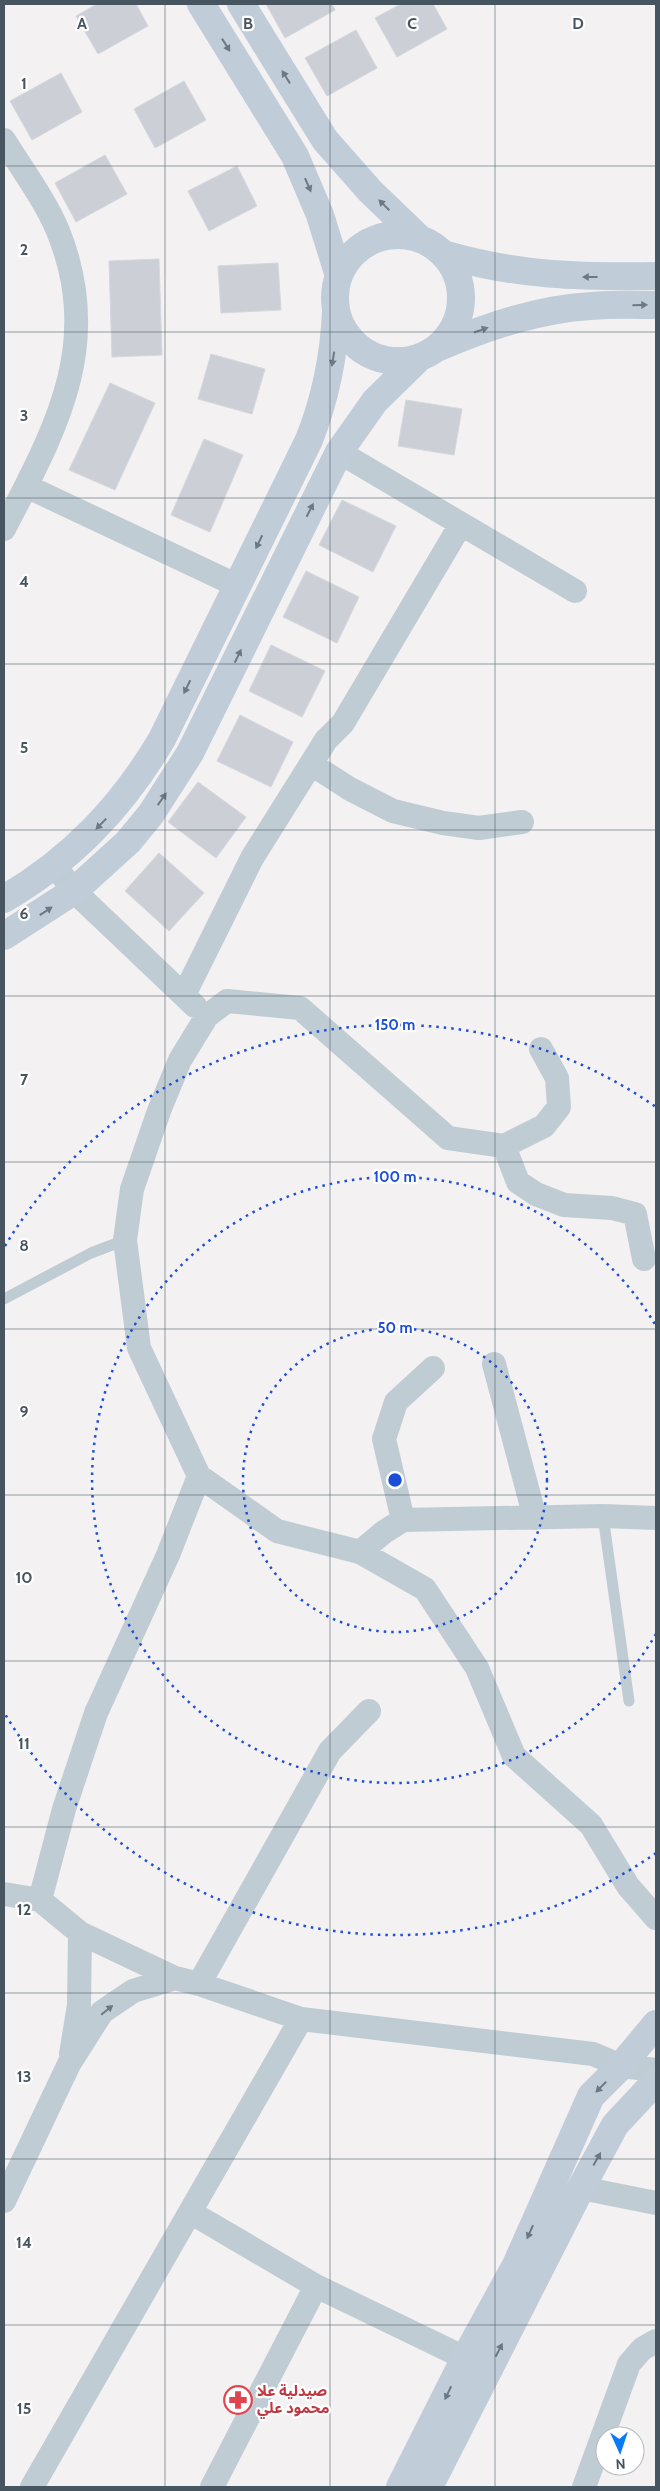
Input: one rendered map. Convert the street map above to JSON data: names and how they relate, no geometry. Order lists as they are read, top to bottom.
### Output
{
  "places": {
    "pharmacy": ["صيدلية علا محمود علي"]
  },
  "north": "bottom",
  "grid": {
    "columns": [
      "A",
      "B",
      "C",
      "D"
    ],
    "rows": [
      "1",
      "2",
      "3",
      "4",
      "5",
      "6",
      "7",
      "8",
      "9",
      "10",
      "11",
      "12",
      "13",
      "14",
      "15"
    ]
  },
  "rings": ["150 m", "100 m", "50 m"]
}
